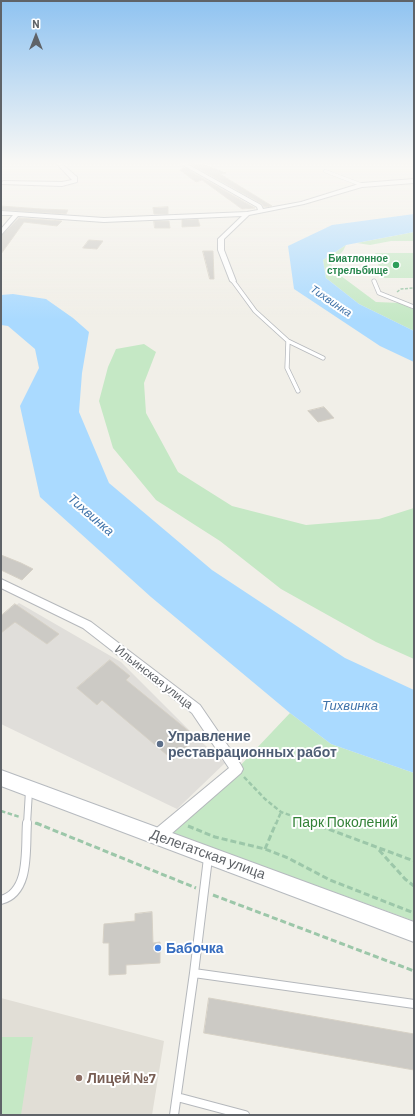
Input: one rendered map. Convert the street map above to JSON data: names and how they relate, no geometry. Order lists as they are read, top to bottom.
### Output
{
  "streets": {
    "street": ["Ильинская улица", "Делегатская улица"]
  },
  "water": ["Тихвинка"],
  "parks": ["Парк Поколений"],
  "places": [
    "Биатлонное стрельбище",
    "Управление реставрационных работ",
    "Бабочка",
    "Лицей №7"
  ],
  "north": "top"
}
